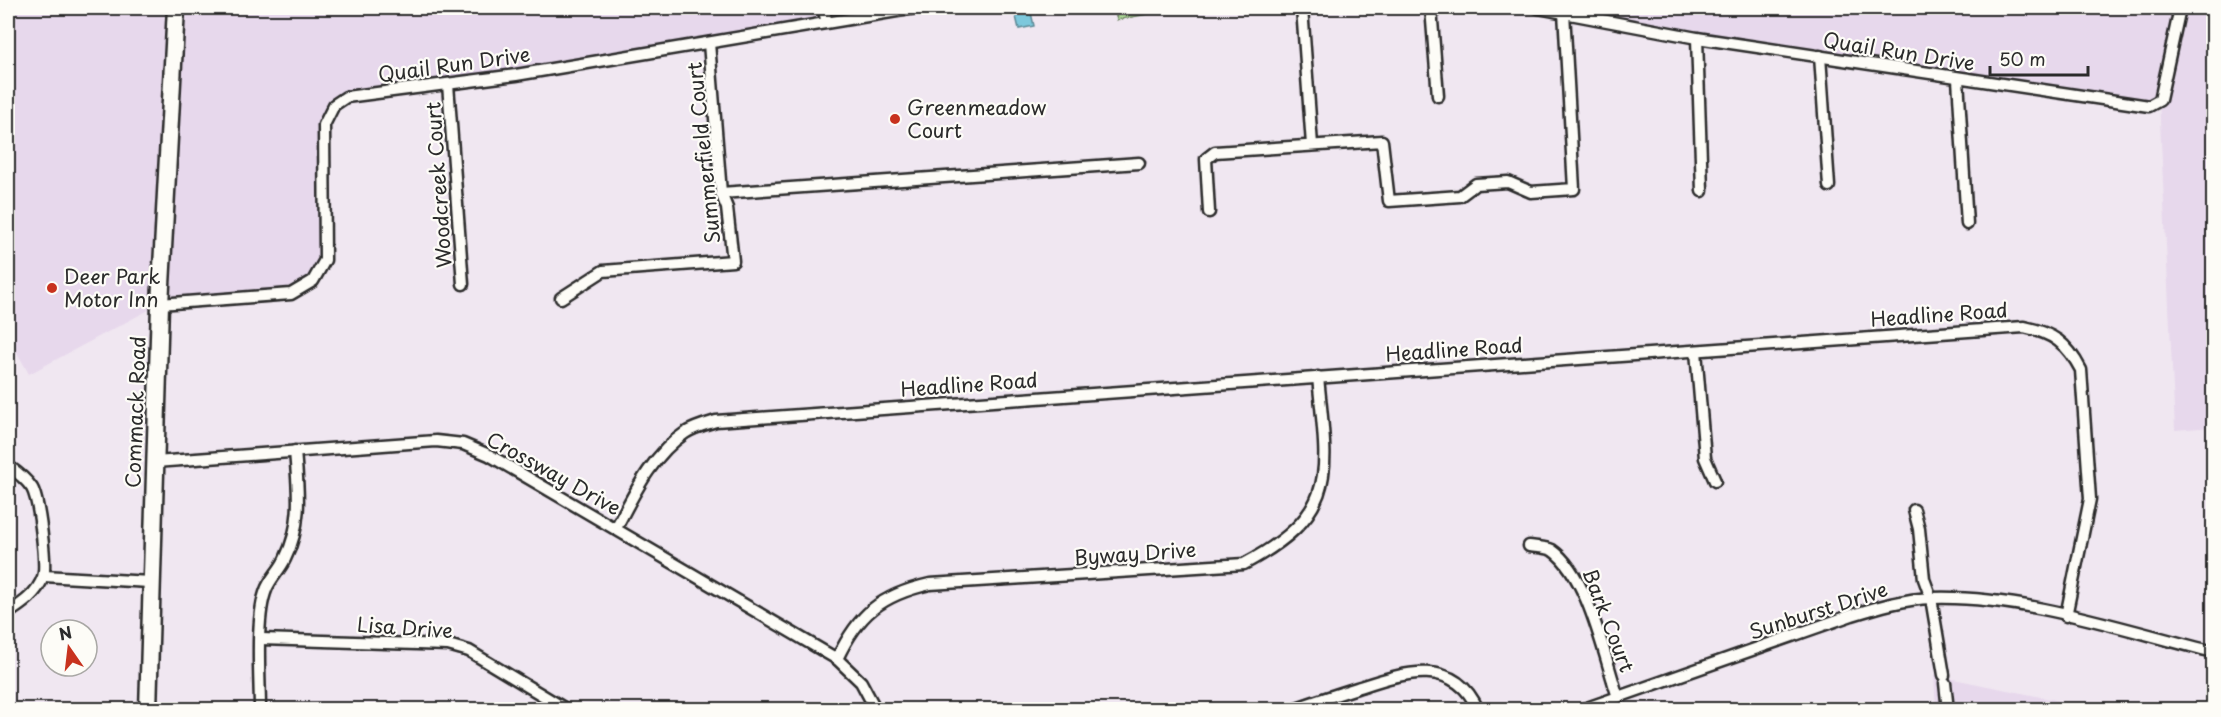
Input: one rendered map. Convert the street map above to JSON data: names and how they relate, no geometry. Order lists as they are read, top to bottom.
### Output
{
  "streets": {
    "main road": ["Commack Road"],
    "street": [
      "Quail Run Drive",
      "Summerfield Court",
      "Woodcreek Court",
      "Headline Road",
      "Crossway Drive",
      "Byway Drive",
      "Sunburst Drive",
      "Bark Court",
      "Lisa Drive"
    ]
  },
  "crossings": [
    ["Quail Run Drive", "Summerfield Court"],
    ["Quail Run Drive", "Woodcreek Court"],
    ["Quail Run Drive", "Commack Road"],
    ["Headline Road", "Crossway Drive"],
    ["Headline Road", "Byway Drive"],
    ["Headline Road", "Sunburst Drive"],
    ["Commack Road", "Crossway Drive"],
    ["Crossway Drive", "Byway Drive"],
    ["Sunburst Drive", "Bark Court"]
  ],
  "places": ["Greenmeadow Court", "Deer Park Motor Inn"],
  "scale_bar": "50 m",
  "north": "top"
}
